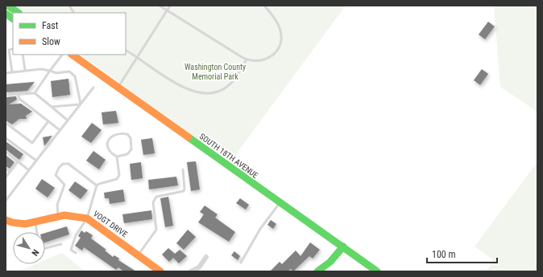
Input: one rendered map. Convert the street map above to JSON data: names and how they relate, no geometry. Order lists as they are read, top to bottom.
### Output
{
  "streets": {
    "street": ["SOUTH 18TH AVENUE", "VOGT DRIVE"]
  },
  "parks": ["Washington County Memorial Park"],
  "legend": ["Fast", "Slow"],
  "scale_bar": "100 m",
  "north": "bottom right"
}
